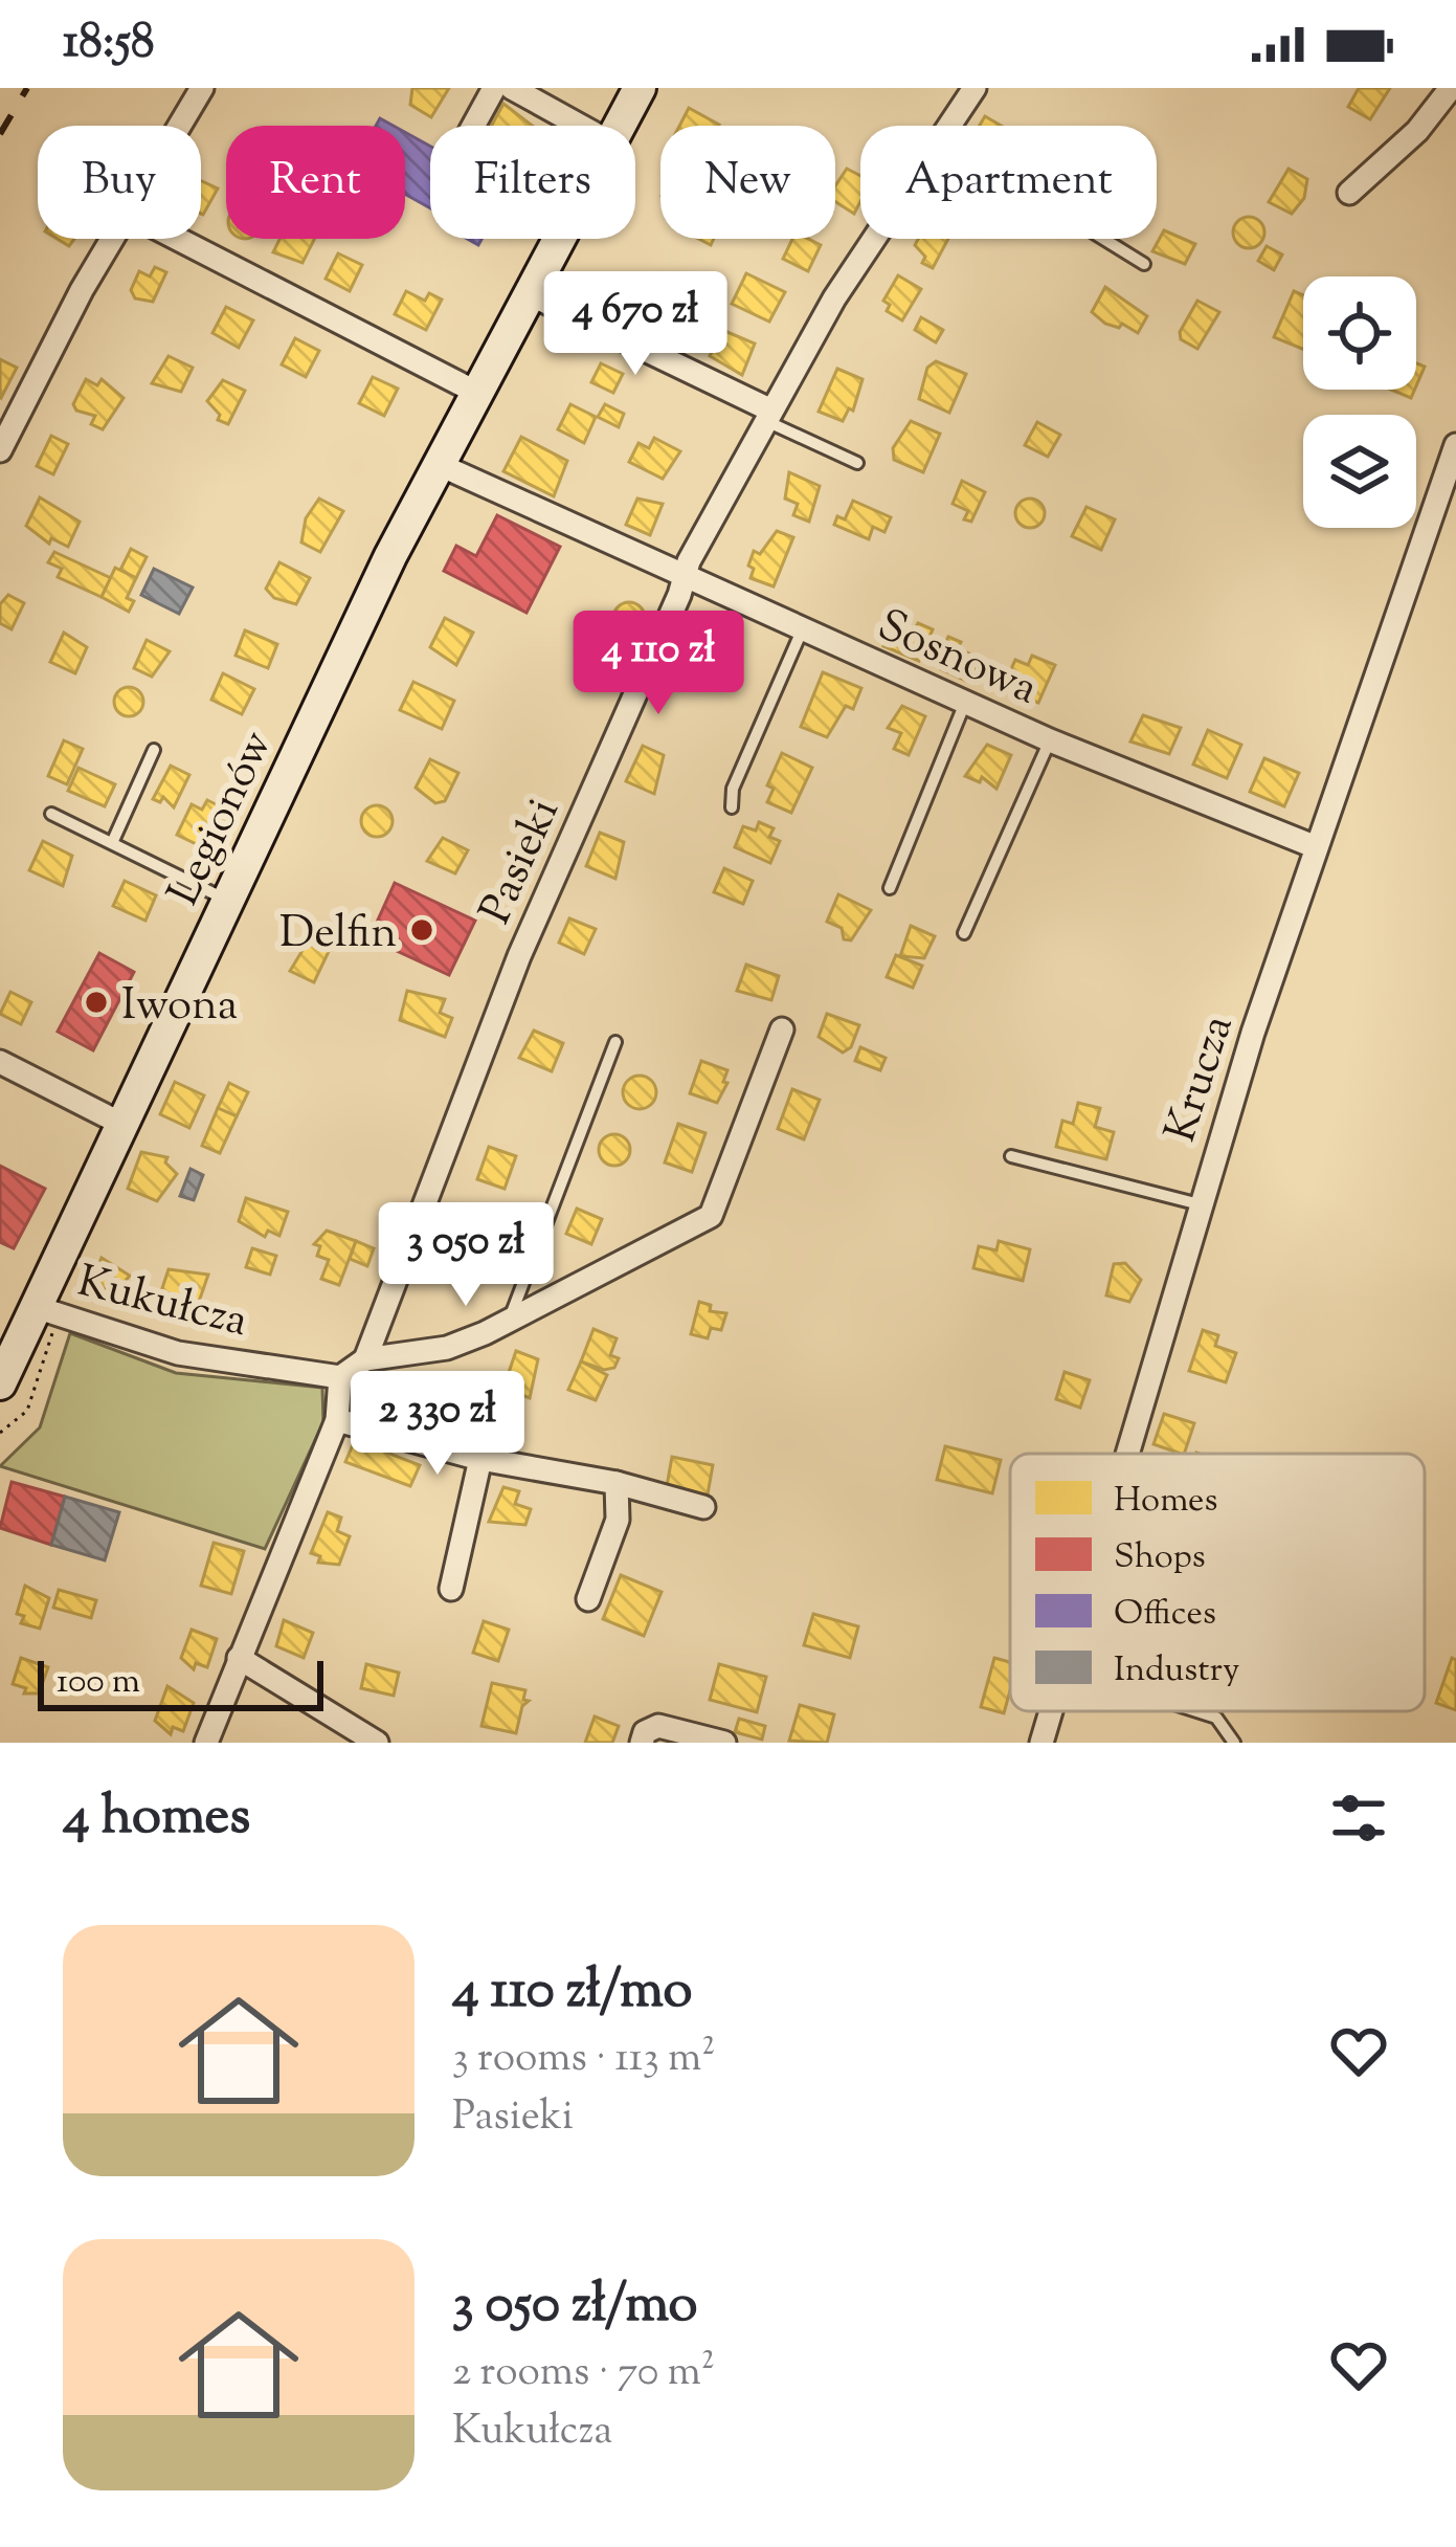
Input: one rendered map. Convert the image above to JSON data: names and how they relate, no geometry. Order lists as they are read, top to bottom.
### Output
{
  "streets": {
    "street": [
      "Sosnowa",
      "Legionów",
      "Pasieki",
      "Krucza",
      "Kukułcza"
    ]
  },
  "crossings": [
    ["Sosnowa", "Legionów"],
    ["Sosnowa", "Pasieki"],
    ["Sosnowa", "Krucza"],
    ["Legionów", "Kukułcza"]
  ],
  "places": ["Delfin", "Iwona"],
  "legend": [
    "Homes",
    "Shops",
    "Offices",
    "Industry"
  ],
  "scale_bar": "100 m",
  "page": {
    "status": "18:58",
    "chip": [
      "Buy",
      "Rent",
      "Filters",
      "New",
      "Apartment"
    ],
    "price": [
      "4 670 zł",
      "4 110 zł",
      "3 050 zł",
      "2 330 zł"
    ],
    "scale": "100 m",
    "heading": "4 homes",
    "list": [
      {
        "name": "4 110 zł/mo",
        "note": "3 rooms · 113 m² · Pasieki"
      },
      {
        "name": "3 050 zł/mo",
        "note": "2 rooms · 70 m² · Kukułcza"
      }
    ]
  }
}
